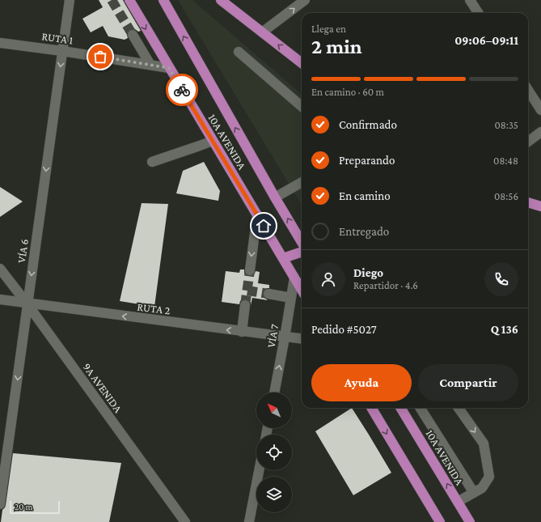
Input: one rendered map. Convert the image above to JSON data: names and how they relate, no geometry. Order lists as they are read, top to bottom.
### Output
{
  "streets": {
    "main road": ["10A AVENIDA"],
    "street": [
      "RUTA 1",
      "VÍA 6",
      "RUTA 2",
      "VÍA 7",
      "9A AVENIDA"
    ]
  },
  "crossings": [
    ["RUTA 1", "10A AVENIDA"],
    ["RUTA 1", "VÍA 6"],
    ["10A AVENIDA", "VÍA 7"],
    ["VÍA 6", "RUTA 2"],
    ["VÍA 6", "9A AVENIDA"],
    ["RUTA 2", "VÍA 7"],
    ["RUTA 2", "9A AVENIDA"]
  ],
  "one_way": ["VÍA 6", "RUTA 2", "VÍA 7"],
  "scale_bar": "20 m",
  "north": "top left",
  "page": {
    "heading": ["2 min", "Llega en", "09:06–09:11"],
    "panel": [
      "Diego",
      "Repartidor · 4.6",
      "Pedido #5027",
      "Q 136"
    ],
    "bar": "En camino · 60 m",
    "list": [
      ["Confirmado", "08:35"],
      ["Preparando", "08:48"],
      ["En camino", "08:56"],
      "Entregado"
    ],
    "buttons": ["Ayuda", "Compartir"],
    "scale": "20 m"
  }
}
